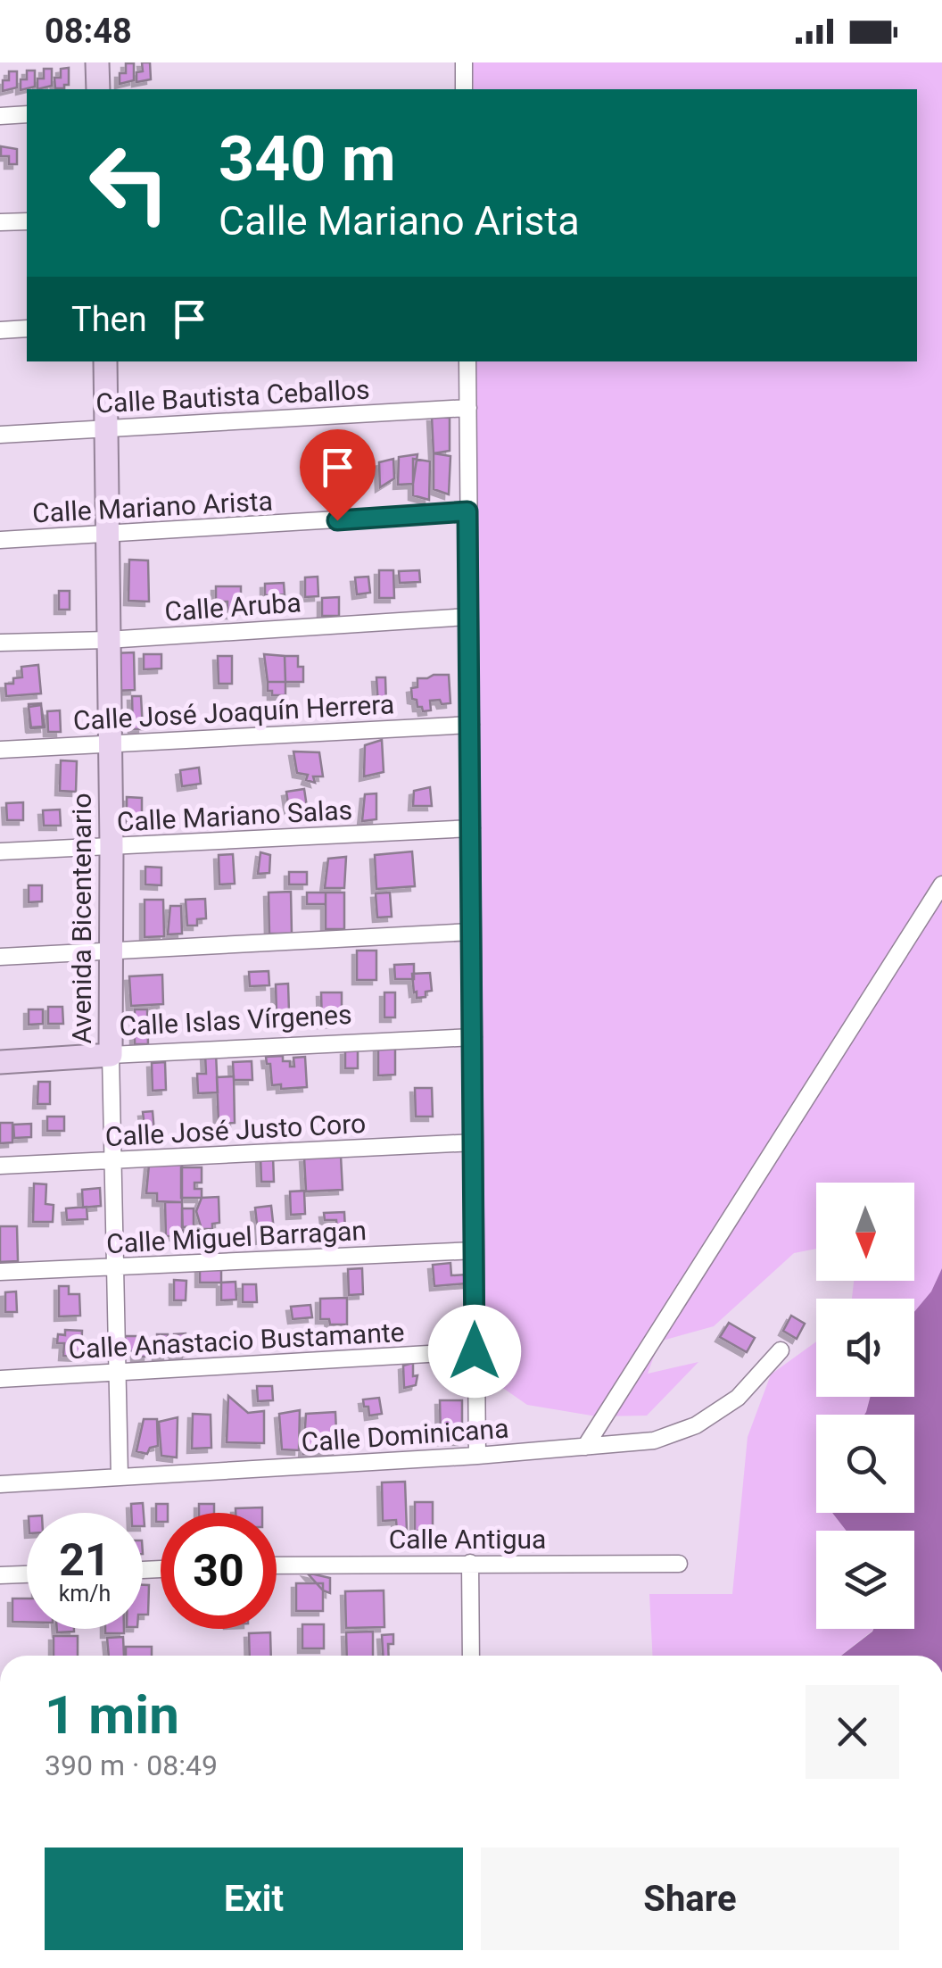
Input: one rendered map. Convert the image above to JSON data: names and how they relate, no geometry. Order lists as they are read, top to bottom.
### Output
{
  "streets": {
    "street": [
      "Calle Bautista Ceballos",
      "Calle Mariano Arista",
      "Calle Aruba",
      "Calle José Joaquín Herrera",
      "Calle Mariano Salas",
      "Avenida Bicentenario",
      "Calle Islas Vírgenes",
      "Calle José Justo Coro",
      "Calle Miguel Barragan",
      "Calle Anastacio Bustamante",
      "Calle Dominicana",
      "Calle Antigua"
    ]
  },
  "crossings": [
    ["Calle Bautista Ceballos", "Avenida Bicentenario"],
    ["Calle Mariano Arista", "Avenida Bicentenario"],
    ["Calle Aruba", "Avenida Bicentenario"],
    ["Calle José Joaquín Herrera", "Avenida Bicentenario"],
    ["Calle Mariano Salas", "Avenida Bicentenario"],
    ["Avenida Bicentenario", "Calle Islas Vírgenes"],
    ["Avenida Bicentenario", "Calle José Justo Coro"],
    ["Avenida Bicentenario", "Calle Miguel Barragan"],
    ["Avenida Bicentenario", "Calle Anastacio Bustamante"],
    ["Avenida Bicentenario", "Calle Dominicana"]
  ],
  "north": "bottom",
  "page": {
    "status": "08:48",
    "turn": ["340 m", "Calle Mariano Arista"],
    "then": "Then",
    "speed": "21 km/h",
    "limit": "30",
    "heading": ["1 min", "390 m · 08:49"],
    "buttons": ["Exit", "Share"]
  }
}
